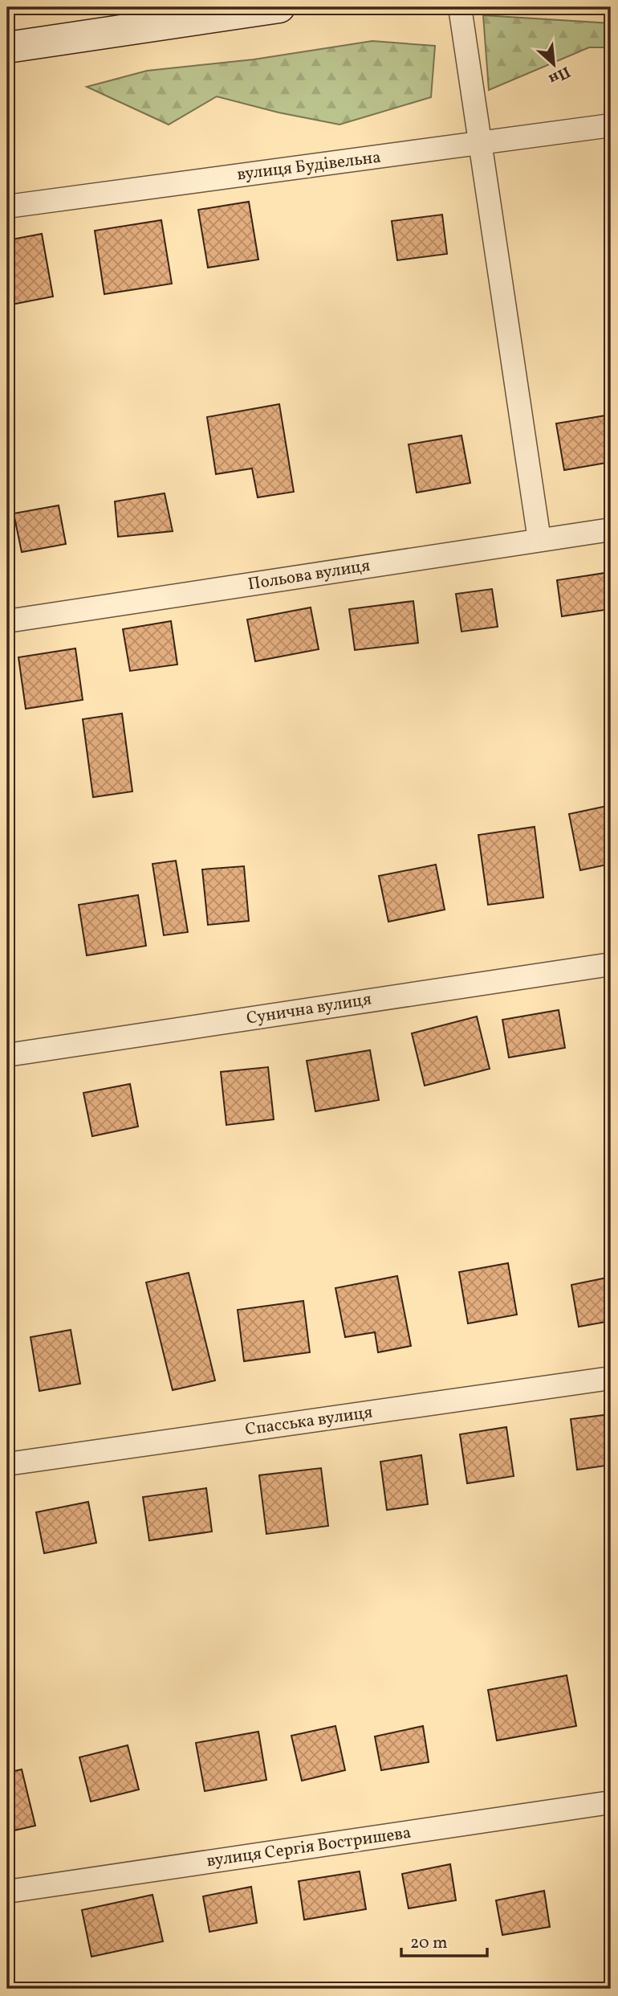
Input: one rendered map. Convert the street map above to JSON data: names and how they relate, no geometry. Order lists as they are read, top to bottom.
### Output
{
  "streets": {
    "street": [
      "вулиця Будівельна",
      "Польова вулиця",
      "Сунична вулиця",
      "Спасська вулиця",
      "вулиця Сергія Востришева"
    ]
  },
  "scale_bar": "20 m",
  "north": "bottom right"
}
